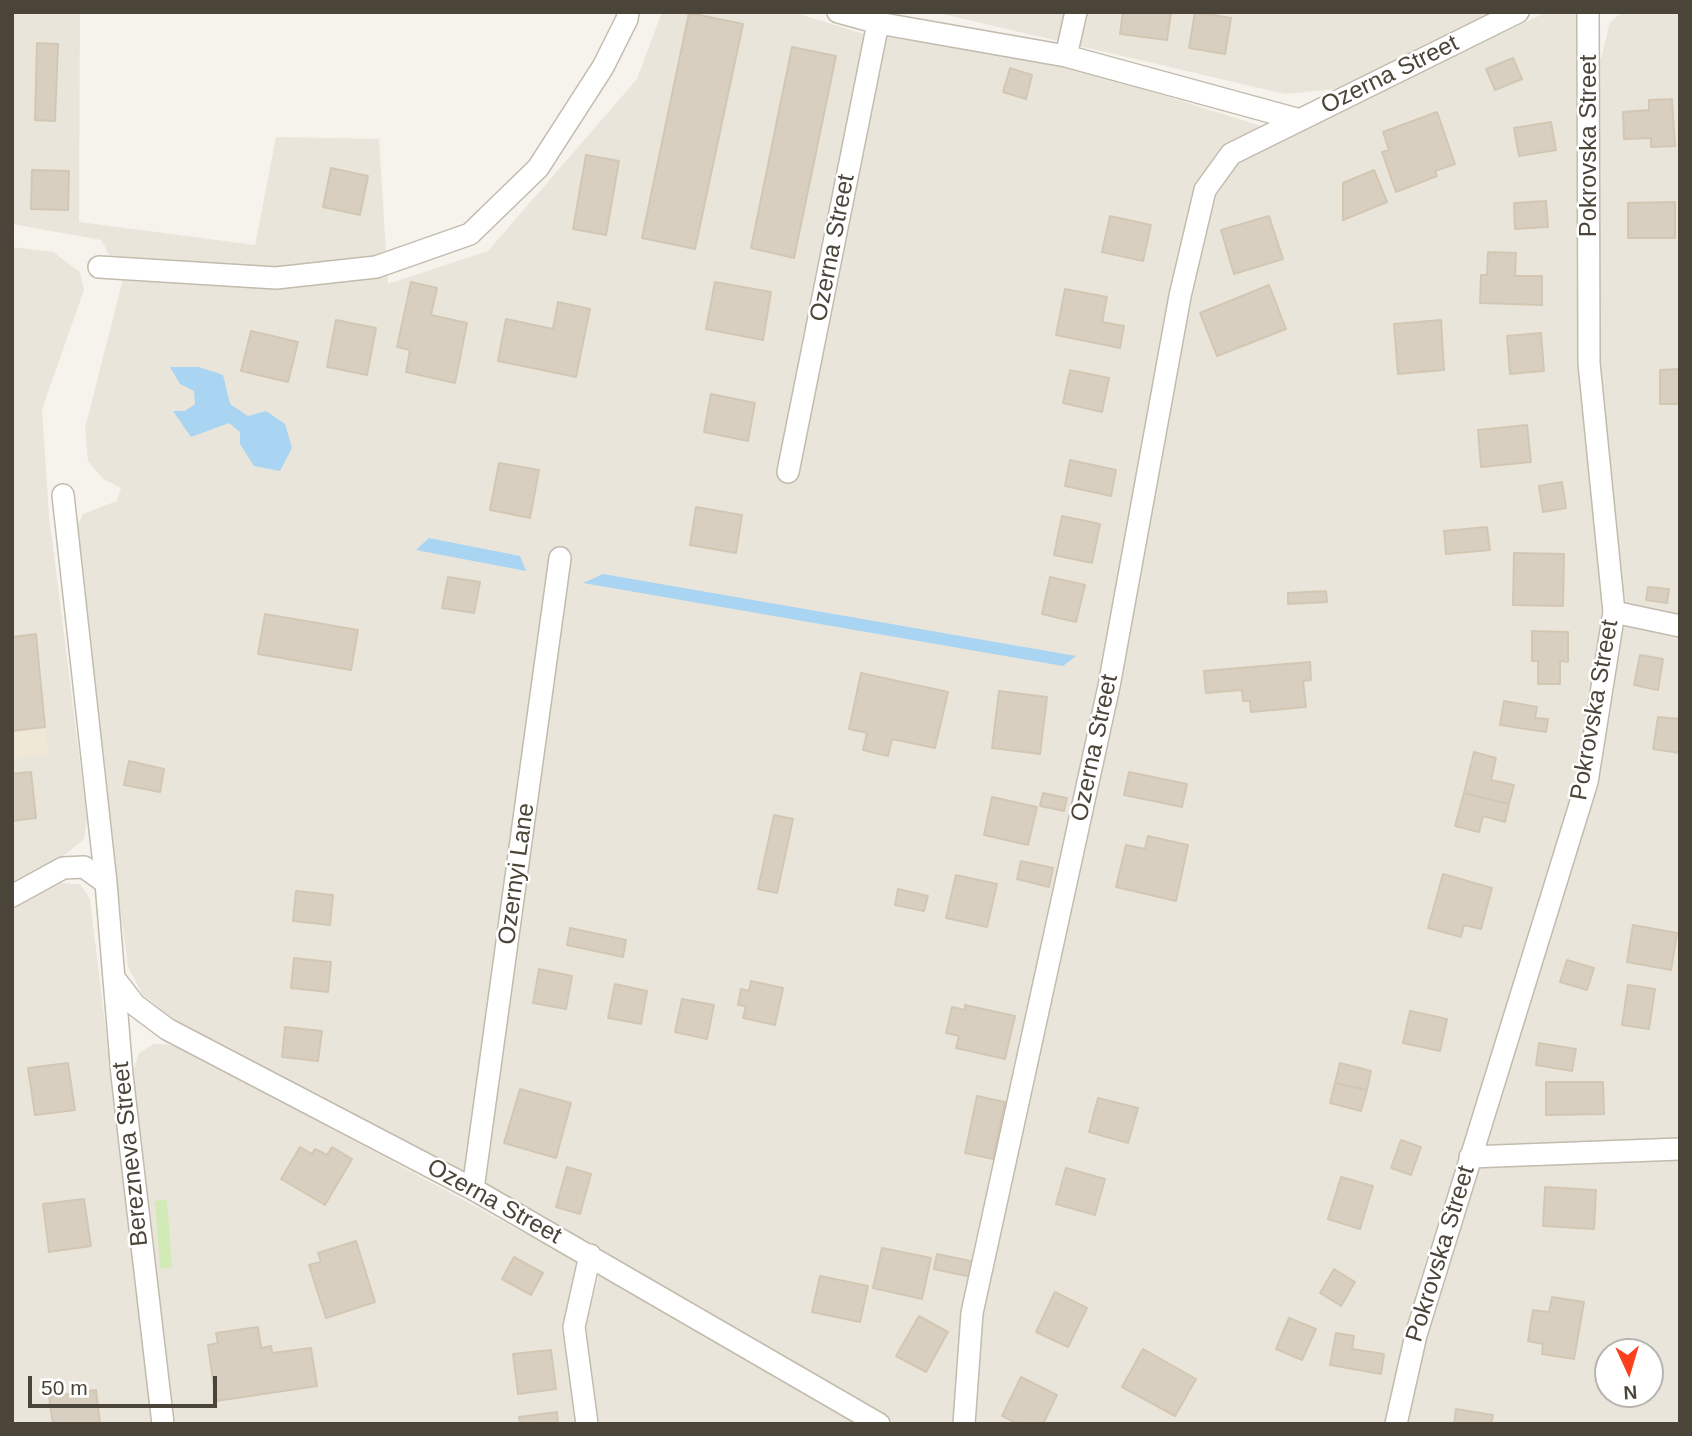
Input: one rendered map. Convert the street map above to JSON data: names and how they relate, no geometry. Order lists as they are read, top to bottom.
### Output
{
  "streets": {
    "street": [
      "Ozerna Street",
      "Pokrovska Street",
      "Ozernyi Lane",
      "Berezneva Street"
    ]
  },
  "crossings": [
    ["Ozerna Street", "Ozernyi Lane"],
    ["Ozerna Street", "Berezneva Street"]
  ],
  "scale_bar": "50 m",
  "north": "bottom"
}
